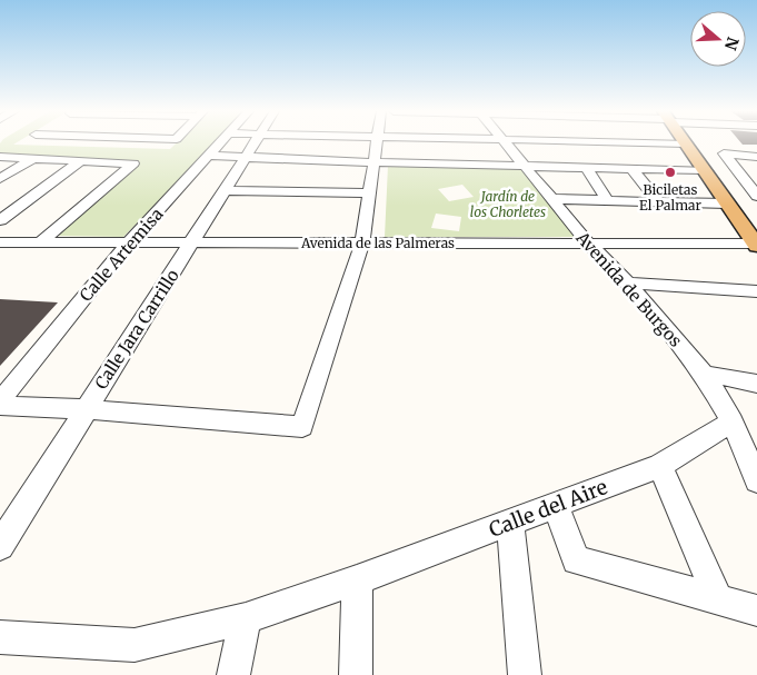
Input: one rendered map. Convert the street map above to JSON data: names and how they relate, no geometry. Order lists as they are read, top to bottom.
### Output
{
  "streets": {
    "street": [
      "Avenida de las Palmeras",
      "Calle Artemisa",
      "Avenida de Burgos",
      "Calle Jara Carrillo",
      "Calle del Aire"
    ]
  },
  "crossings": [
    ["Avenida de las Palmeras", "Calle Artemisa"],
    ["Avenida de las Palmeras", "Avenida de Burgos"],
    ["Avenida de las Palmeras", "Calle Jara Carrillo"],
    ["Avenida de Burgos", "Calle del Aire"]
  ],
  "parks": ["Jardín de los Chorletes"],
  "places": ["Biciletas El Palmar"],
  "north": "right"
}
